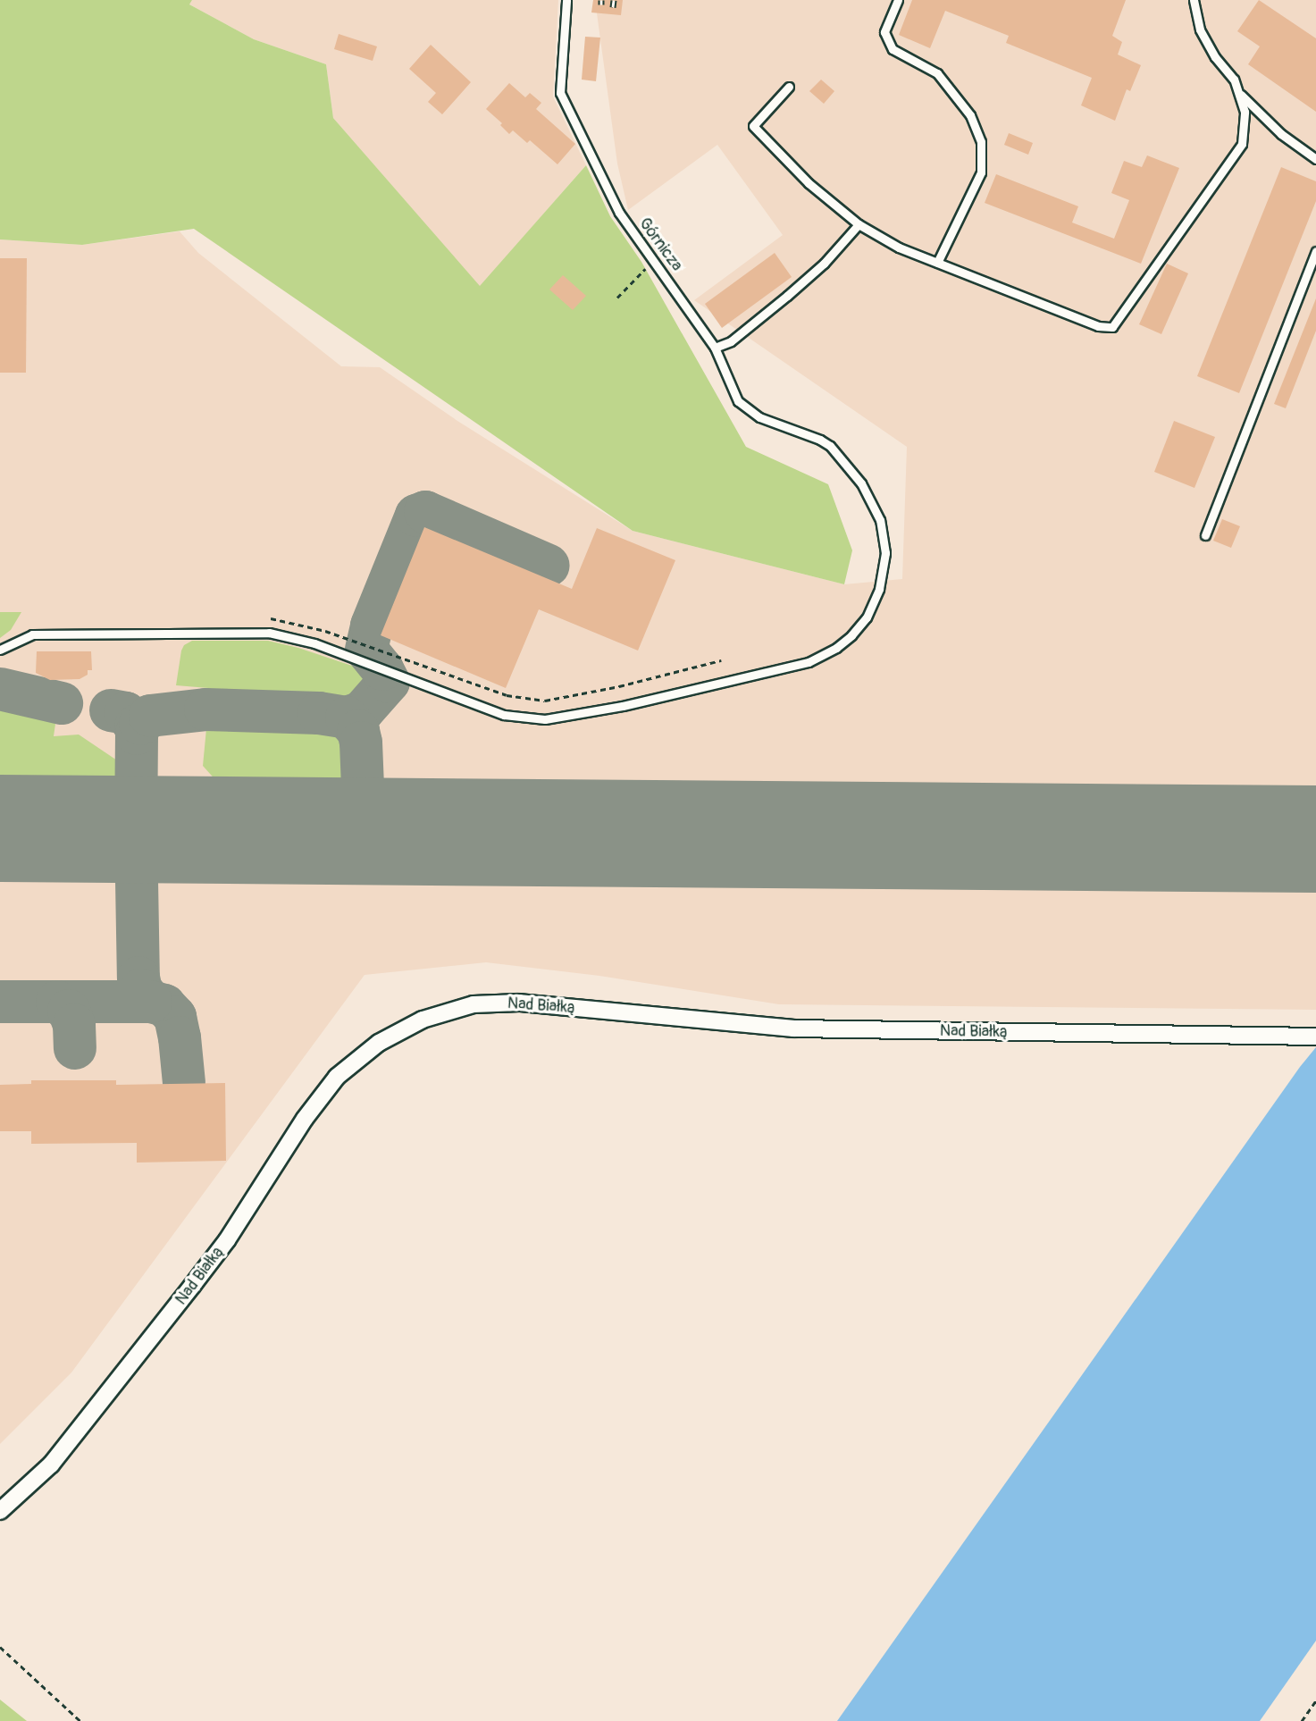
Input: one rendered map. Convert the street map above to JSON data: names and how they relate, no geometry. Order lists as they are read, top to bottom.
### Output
{
  "streets": {
    "street": ["Nad Białką"],
    "lane": ["Górnicza"]
  }
}
